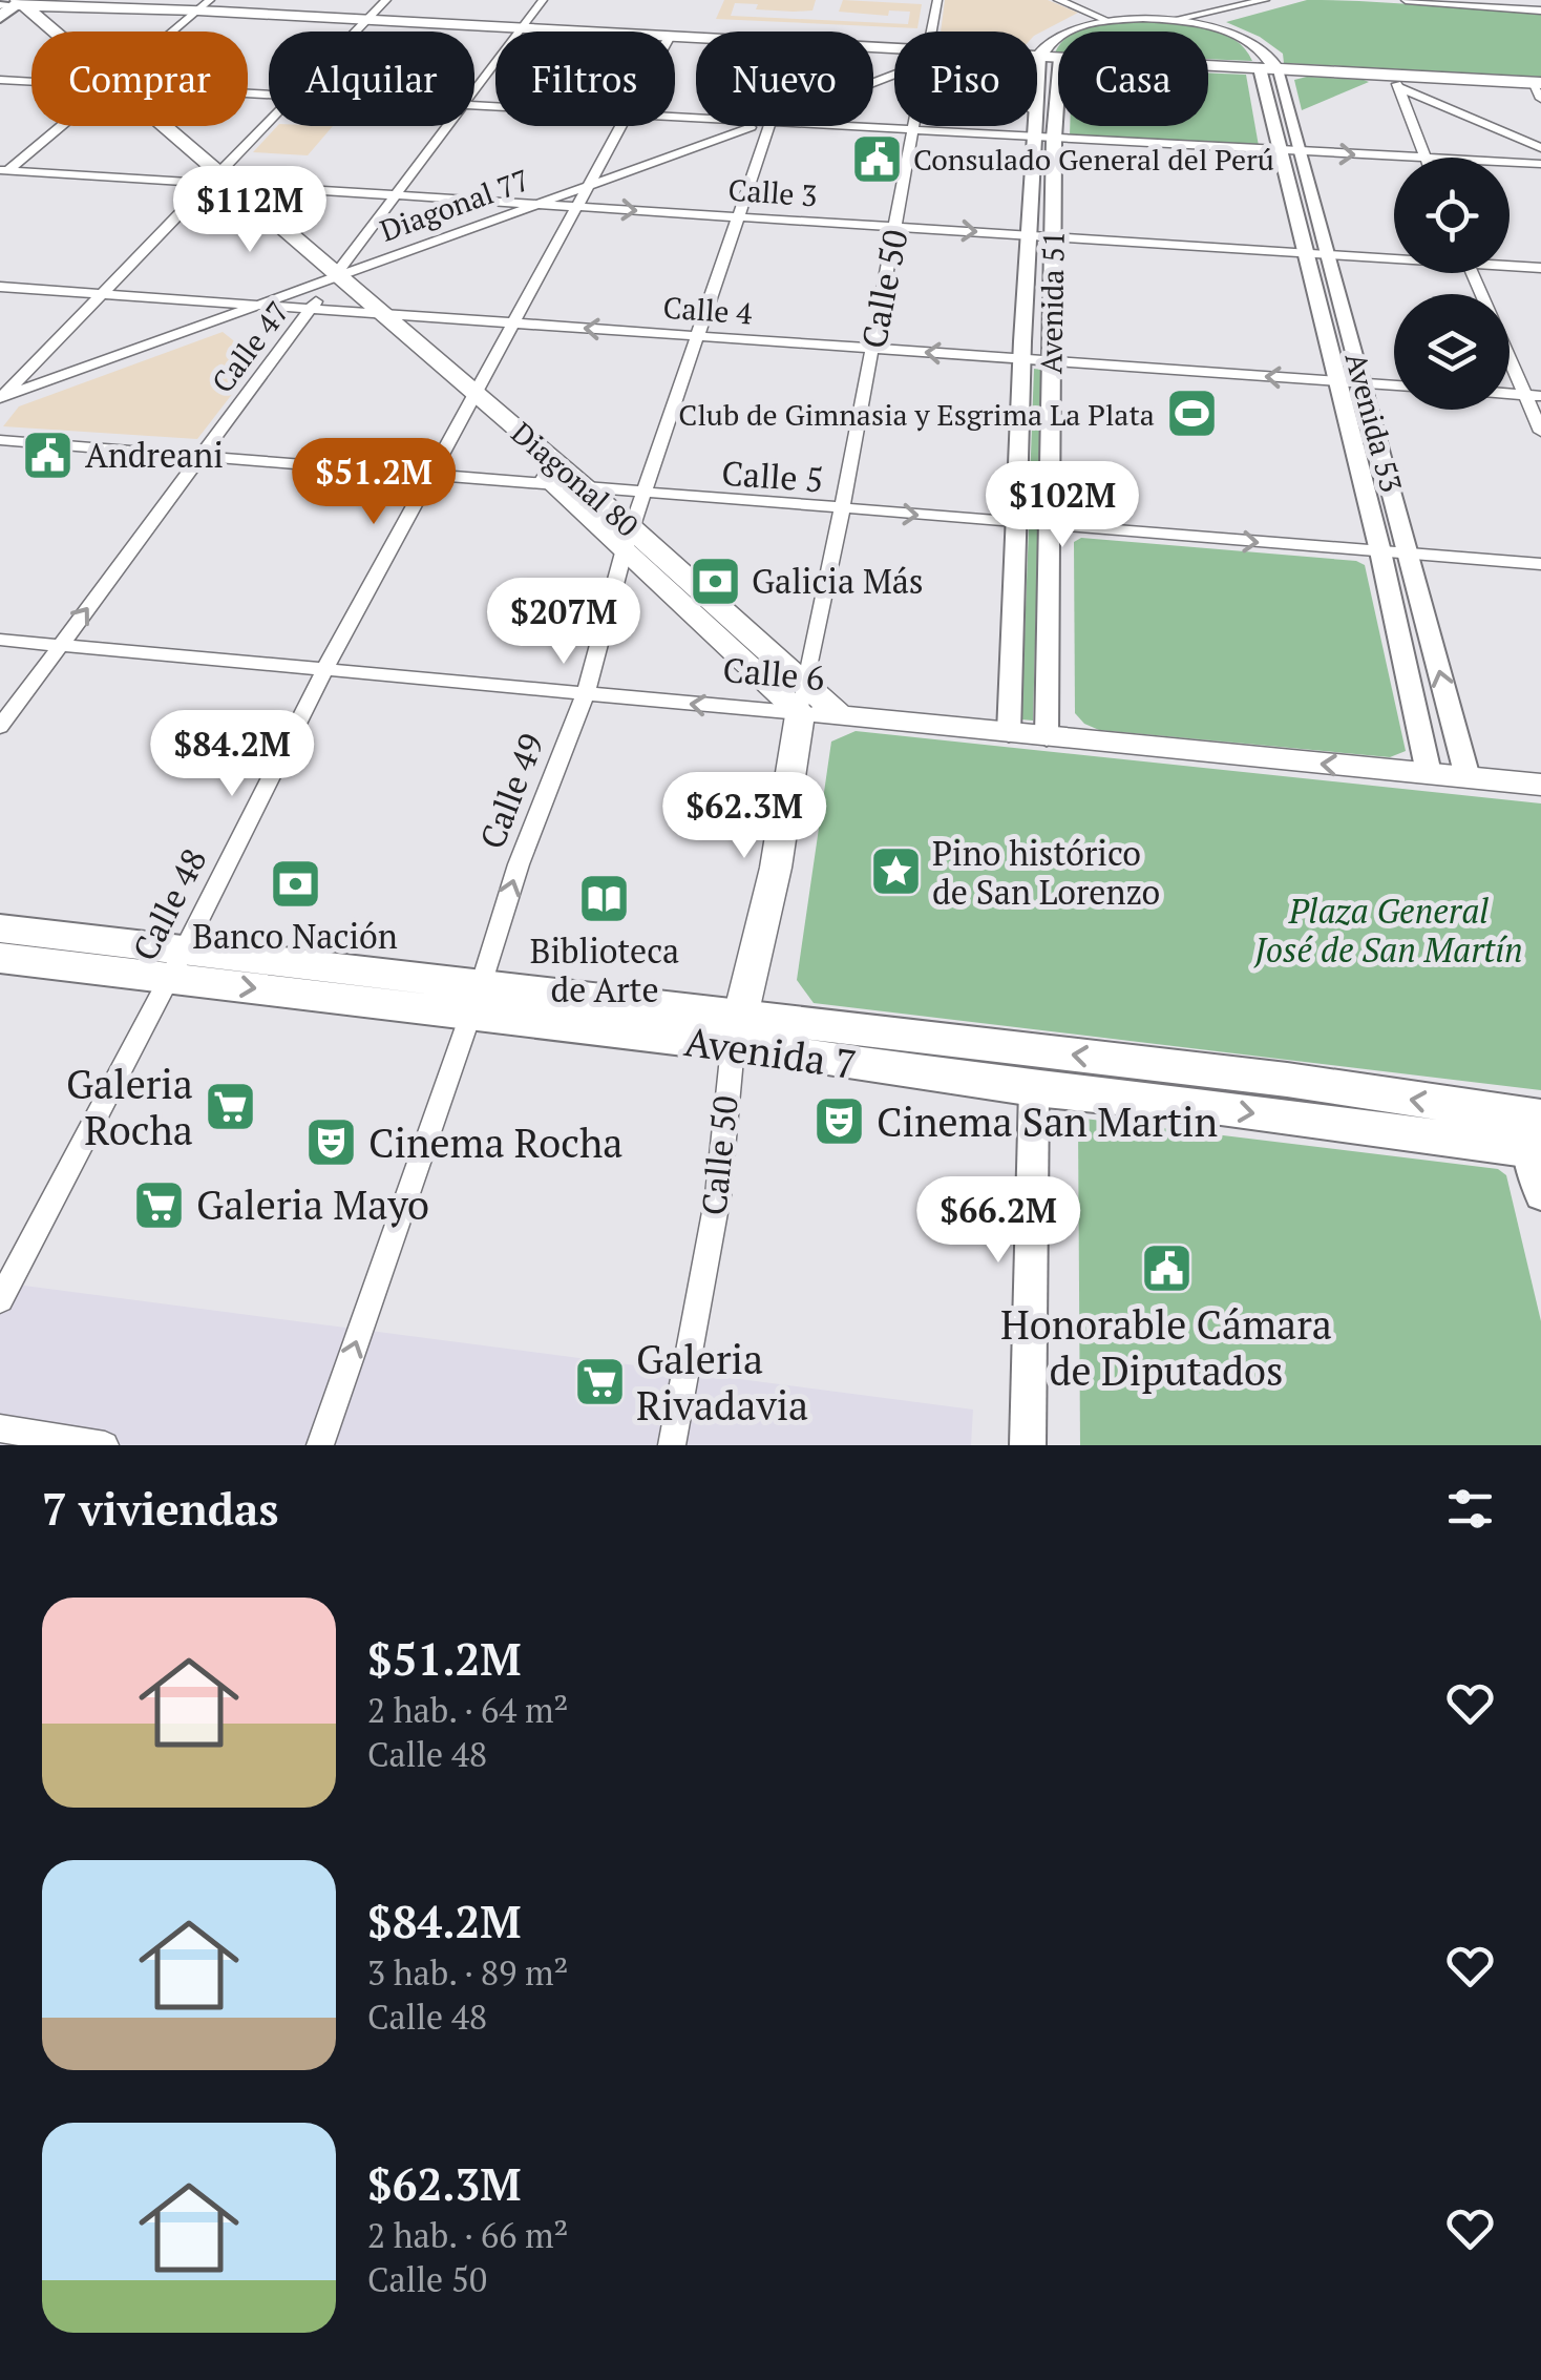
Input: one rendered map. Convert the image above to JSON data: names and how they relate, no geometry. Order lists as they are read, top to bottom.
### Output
{
  "streets": {
    "main road": [
      "Calle 50",
      "Diagonal 80",
      "Calle 6",
      "Avenida 7"
    ],
    "street": [
      "Calle 3",
      "Diagonal 77",
      "Avenida 51",
      "Calle 4",
      "Calle 47",
      "Avenida 53",
      "Calle 5",
      "Calle 49",
      "Calle 48"
    ]
  },
  "crossings": [
    ["Calle 3", "Diagonal 77"],
    ["Calle 3", "Calle 50"],
    ["Calle 3", "Avenida 51"],
    ["Calle 3", "Calle 47"],
    ["Calle 3", "Avenida 53"],
    ["Calle 3", "Diagonal 80"],
    ["Calle 3", "Calle 49"],
    ["Calle 3", "Calle 48"],
    ["Diagonal 77", "Calle 4"],
    ["Diagonal 77", "Calle 47"],
    ["Diagonal 77", "Diagonal 80"],
    ["Diagonal 77", "Calle 48"],
    ["Calle 50", "Calle 4"],
    ["Calle 50", "Calle 5"],
    ["Calle 50", "Diagonal 80"],
    ["Calle 50", "Calle 6"],
    ["Calle 50", "Avenida 7"],
    ["Avenida 51", "Calle 4"],
    ["Avenida 51", "Calle 5"],
    ["Avenida 51", "Calle 6"],
    ["Calle 4", "Calle 47"],
    ["Calle 4", "Avenida 53"],
    ["Calle 4", "Diagonal 80"],
    ["Calle 4", "Calle 49"],
    ["Calle 4", "Calle 48"],
    ["Calle 47", "Calle 5"],
    ["Calle 47", "Diagonal 80"],
    ["Calle 47", "Calle 6"],
    ["Avenida 53", "Calle 5"],
    ["Avenida 53", "Calle 6"],
    ["Calle 5", "Diagonal 80"],
    ["Calle 5", "Calle 49"],
    ["Calle 5", "Calle 48"],
    ["Diagonal 80", "Calle 6"],
    ["Diagonal 80", "Calle 49"],
    ["Diagonal 80", "Calle 48"],
    ["Calle 6", "Calle 49"],
    ["Calle 6", "Calle 48"],
    ["Calle 49", "Avenida 7"],
    ["Calle 48", "Avenida 7"]
  ],
  "one_way": ["Calle 4", "Calle 6", "Calle 49"],
  "parks": ["Plaza General José de San Martín"],
  "places": {
    "public building": ["Consulado General del Perú", "Andreani", "Honorable Cámara de Diputados"],
    "sports": ["Club de Gimnasia y Esgrima La Plata"],
    "bank": ["Galicia Más", "Banco Nación"],
    "place": ["Pino histórico de San Lorenzo"],
    "library": ["Biblioteca de Arte"],
    "supermarket": ["Galeria Rocha", "Galeria Mayo", "Galeria Rivadavia"],
    "theatre": ["Cinema San Martin", "Cinema Rocha"]
  },
  "page": {
    "chip": [
      "Comprar",
      "Alquilar",
      "Filtros",
      "Nuevo",
      "Piso",
      "Casa"
    ],
    "price": [
      "$112M",
      "$51.2M",
      "$102M",
      "$207M",
      "$84.2M",
      "$62.3M",
      "$66.2M"
    ],
    "heading": "7 viviendas",
    "list": [
      {
        "name": "$51.2M",
        "note": "2 hab. · 64 m² · Calle 48"
      },
      {
        "name": "$84.2M",
        "note": "3 hab. · 89 m² · Calle 48"
      },
      {
        "name": "$62.3M",
        "note": "2 hab. · 66 m² · Calle 50"
      }
    ]
  }
}
